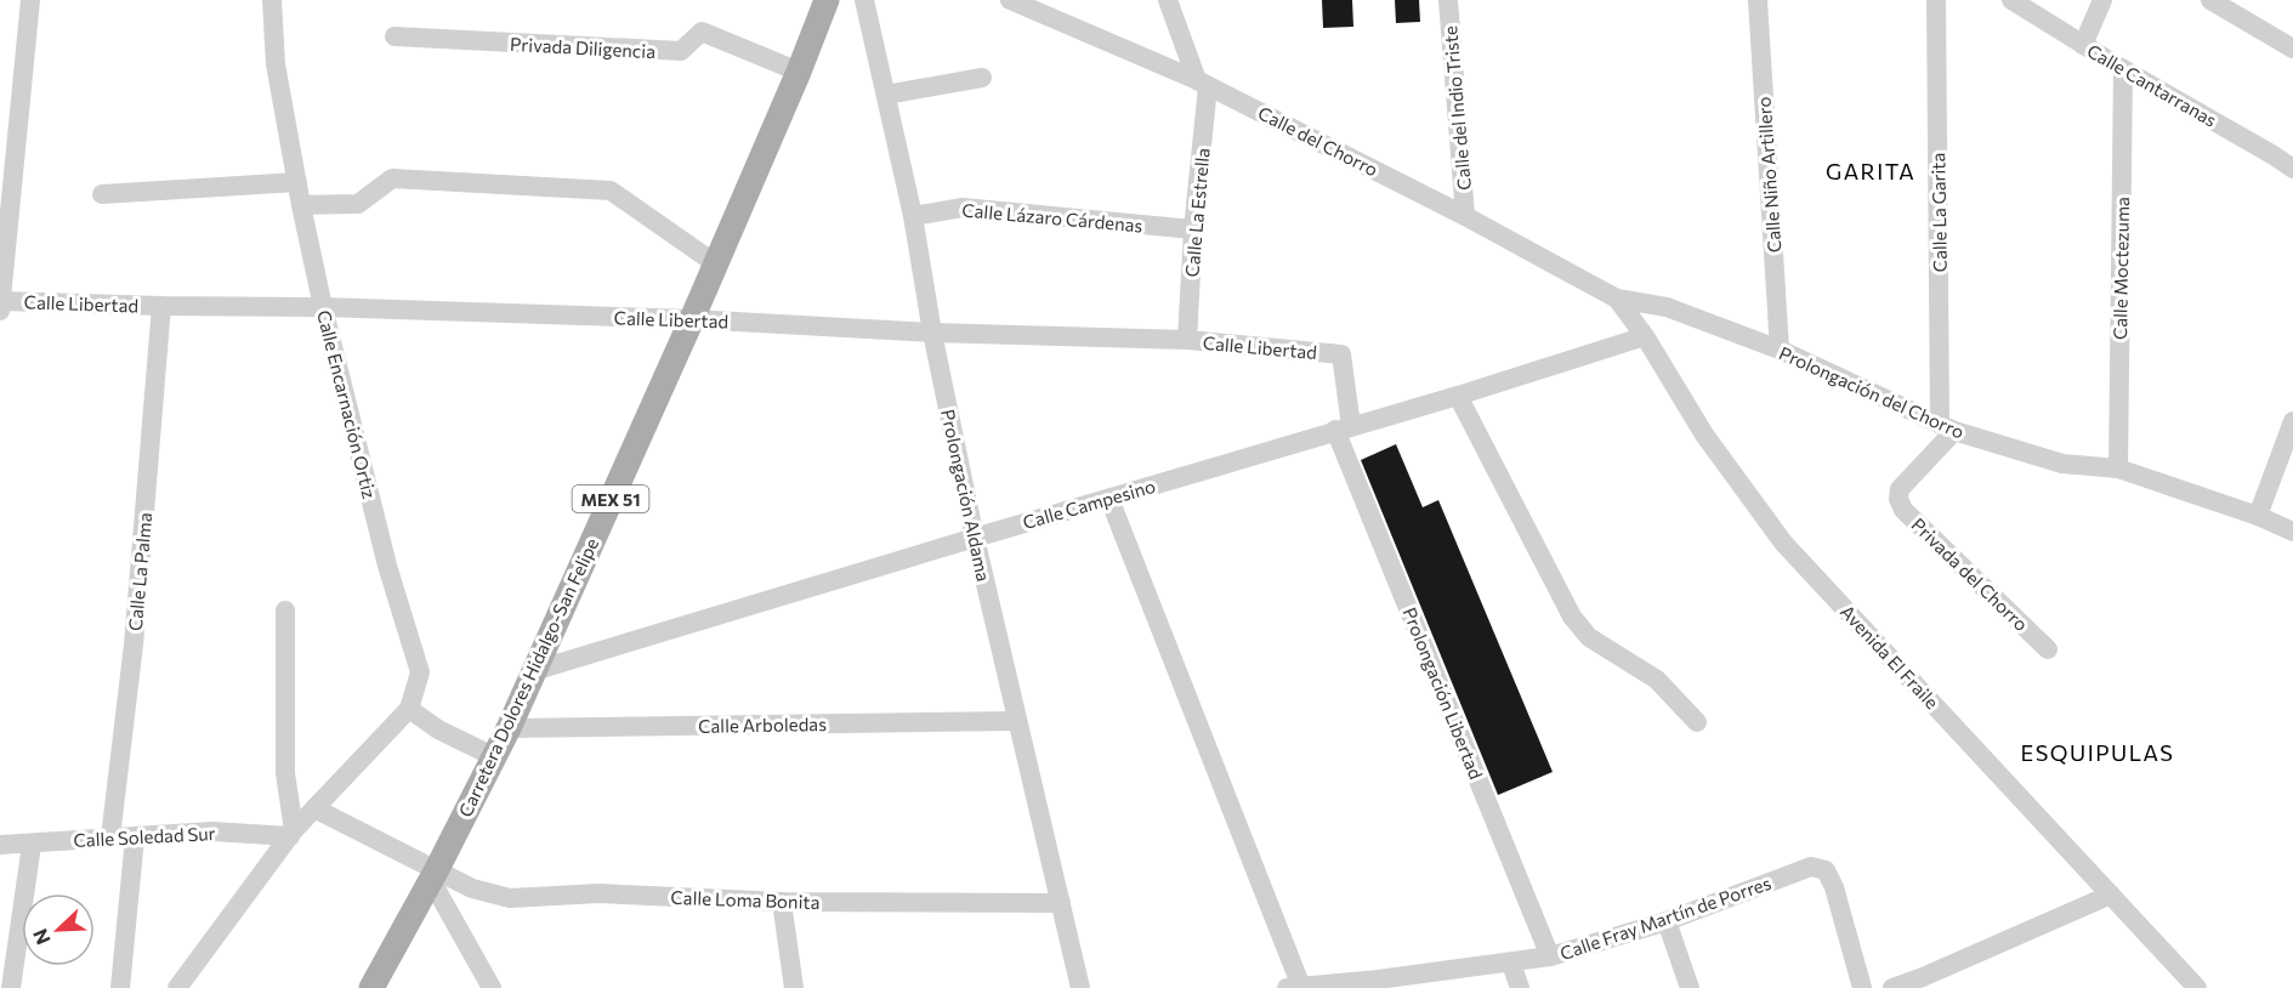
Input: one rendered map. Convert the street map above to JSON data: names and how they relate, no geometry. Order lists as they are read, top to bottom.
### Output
{
  "streets": {
    "main road": ["MEX 51", "Carretera Dolores Hidalgo-San Felipe"],
    "street": [
      "Privada Diligencia",
      "Calle Cantarranas",
      "Calle del Indio Triste",
      "Calle del Chorro",
      "Calle Niño Artillero",
      "Calle La Estrella",
      "Calle La Garita",
      "Calle Lázaro Cárdenas",
      "Calle Moctezuma",
      "Calle Libertad",
      "Prolongación del Chorro",
      "Calle Encarnación Ortiz",
      "Prolongación Aldama",
      "Calle Campesino",
      "Calle La Palma",
      "Privada del Chorro",
      "Avenida El Fraile",
      "Prolongación Libertad",
      "Calle Arboledas",
      "Calle Soledad Sur",
      "Calle Loma Bonita",
      "Calle Fray Martín de Porres"
    ]
  },
  "crossings": [
    ["Privada Diligencia", "Carretera Dolores Hidalgo-San Felipe"],
    ["Calle Cantarranas", "Calle Moctezuma"],
    ["Calle del Indio Triste", "Calle del Chorro"],
    ["Calle del Chorro", "Calle La Estrella"],
    ["Calle del Chorro", "Prolongación del Chorro"],
    ["Calle del Chorro", "Avenida El Fraile"],
    ["Calle Niño Artillero", "Prolongación del Chorro"],
    ["Calle La Estrella", "Calle Lázaro Cárdenas"],
    ["Calle La Estrella", "Calle Libertad"],
    ["Calle La Garita", "Prolongación del Chorro"],
    ["Calle La Garita", "Privada del Chorro"],
    ["Calle Lázaro Cárdenas", "Prolongación Aldama"],
    ["Calle Moctezuma", "Prolongación del Chorro"],
    ["Calle Libertad", "Calle Encarnación Ortiz"],
    ["Calle Libertad", "Prolongación Aldama"],
    ["Calle Libertad", "Calle La Palma"],
    ["Calle Libertad", "Carretera Dolores Hidalgo-San Felipe"],
    ["Calle Libertad", "Prolongación Libertad"],
    ["Prolongación del Chorro", "Privada del Chorro"],
    ["Prolongación del Chorro", "Avenida El Fraile"],
    ["Prolongación Aldama", "Calle Campesino"],
    ["Prolongación Aldama", "Calle Arboledas"],
    ["Prolongación Aldama", "Calle Loma Bonita"],
    ["Calle Campesino", "Avenida El Fraile"],
    ["Calle Campesino", "Carretera Dolores Hidalgo-San Felipe"],
    ["Calle Campesino", "Prolongación Libertad"],
    ["Calle La Palma", "Calle Soledad Sur"],
    ["Carretera Dolores Hidalgo-San Felipe", "Calle Arboledas"],
    ["Carretera Dolores Hidalgo-San Felipe", "Calle Loma Bonita"],
    ["Prolongación Libertad", "Calle Fray Martín de Porres"]
  ],
  "districts": ["GARITA", "ESQUIPULAS"],
  "north": "bottom left"
}
